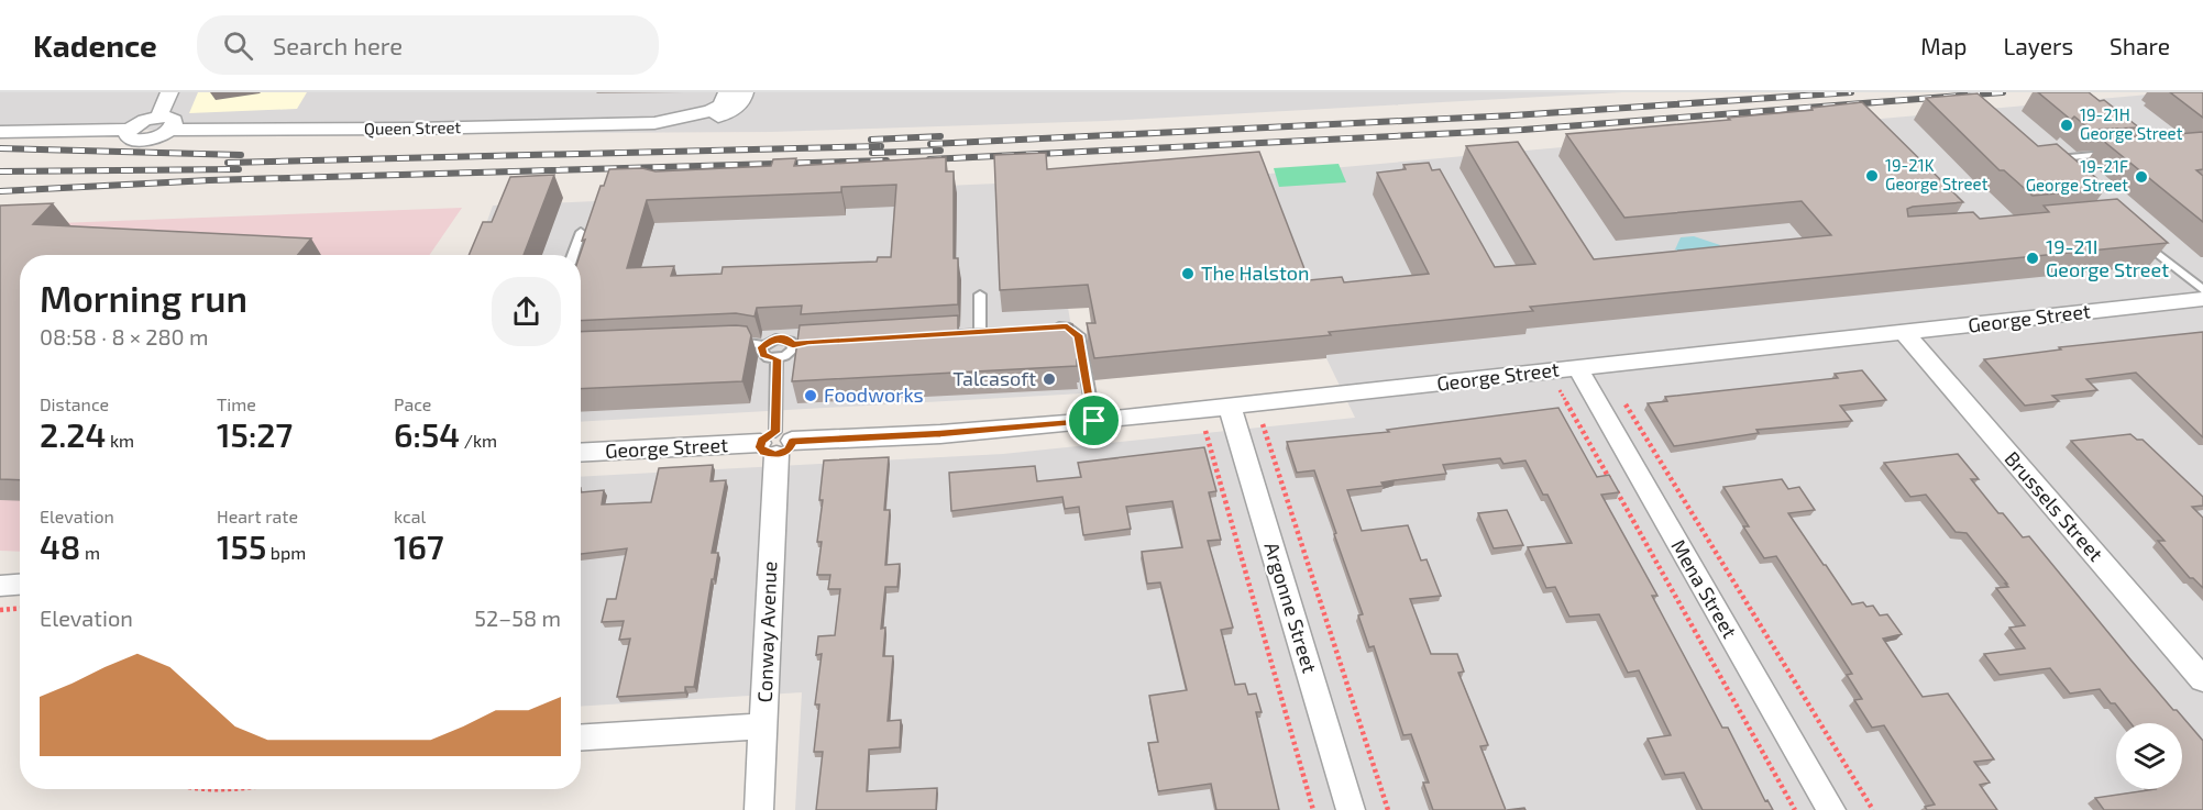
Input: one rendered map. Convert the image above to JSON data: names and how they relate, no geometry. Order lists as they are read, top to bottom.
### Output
{
  "streets": {
    "street": [
      "Queen Street",
      "George Street",
      "Brussels Street",
      "Mena Street",
      "Argonne Street",
      "Conway Avenue"
    ]
  },
  "crossings": [
    ["George Street", "Brussels Street"],
    ["George Street", "Mena Street"],
    ["George Street", "Argonne Street"],
    ["George Street", "Conway Avenue"]
  ],
  "places": [
    "19-21H George Street",
    "19-21K George Street",
    "19-21F George Street",
    "19-21I George Street",
    "The Halston",
    "Talcasoft",
    "Foodworks"
  ],
  "page": {
    "header": "Kadence",
    "search": "Search here",
    "nav": ["Map", "Layers", "Share"],
    "heading": ["Morning run", "08:58 · 8 × 280 m"],
    "stats": [
      ["Distance", "2.24 km"],
      ["Time", "15:27"],
      ["Pace", "6:54 /km"],
      ["Elevation", "48 m"],
      ["Heart rate", "155 bpm"],
      ["kcal", "167"]
    ],
    "chart": ["Elevation", "52–58 m"]
  }
}
